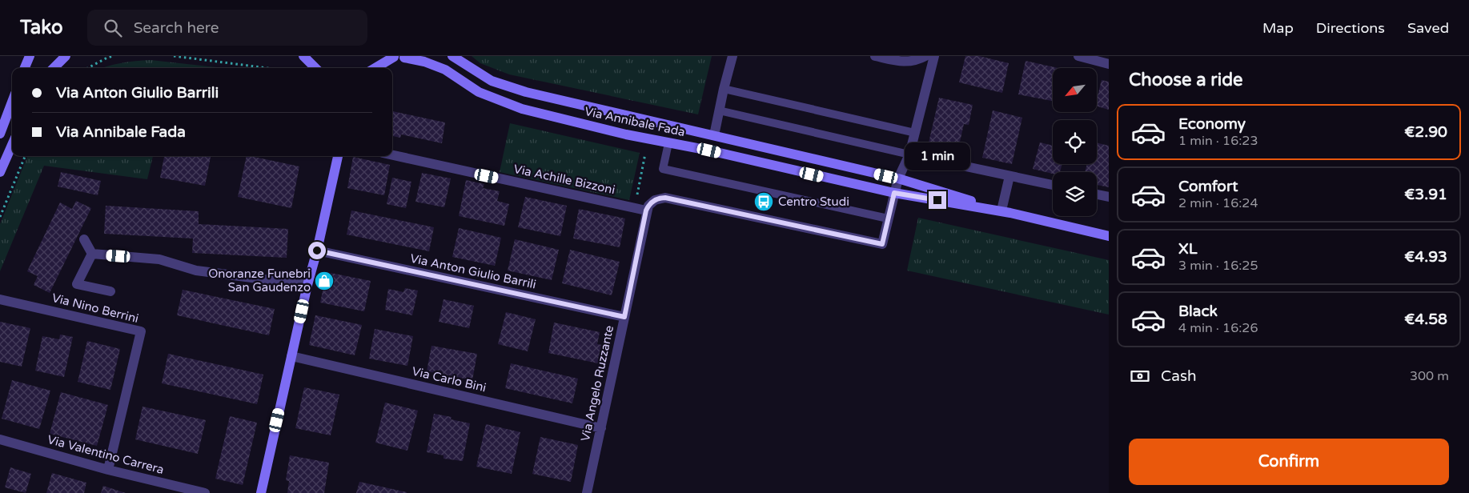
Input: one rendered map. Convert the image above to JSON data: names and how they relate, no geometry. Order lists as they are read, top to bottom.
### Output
{
  "streets": {
    "main road": ["Via Annibale Fada"],
    "street": [
      "Via Achille Bizzoni",
      "Via Anton Giulio Barrili",
      "Via Nino Berrini",
      "Via Carlo Bini",
      "Via Angelo Ruzzante",
      "Via Valentino Carrera"
    ]
  },
  "crossings": [
    ["Via Achille Bizzoni", "Via Angelo Ruzzante"],
    ["Via Anton Giulio Barrili", "Via Angelo Ruzzante"],
    ["Via Nino Berrini", "Via Valentino Carrera"],
    ["Via Carlo Bini", "Via Angelo Ruzzante"]
  ],
  "places": {
    "bus stop": ["Centro Studi"],
    "shop": ["Onoranze Funebri San Gaudenzo"]
  },
  "north": "bottom left",
  "page": {
    "header": "Tako",
    "search": "Search here",
    "nav": ["Map", "Directions", "Saved"],
    "heading": "Choose a ride",
    "banner": ["Via Anton Giulio Barrili", "Via Annibale Fada"],
    "list": [
      {
        "name": "Economy",
        "note": "1 min · 16:23",
        "value": "€2.90"
      },
      {
        "name": "Comfort",
        "note": "2 min · 16:24",
        "value": "€3.91"
      },
      {
        "name": "XL",
        "note": "3 min · 16:25",
        "value": "€4.93"
      },
      {
        "name": "Black",
        "note": "4 min · 16:26",
        "value": "€4.58"
      }
    ],
    "bubble": "1 min",
    "pay": ["Cash", "300 m"],
    "buttons": "Confirm"
  }
}
